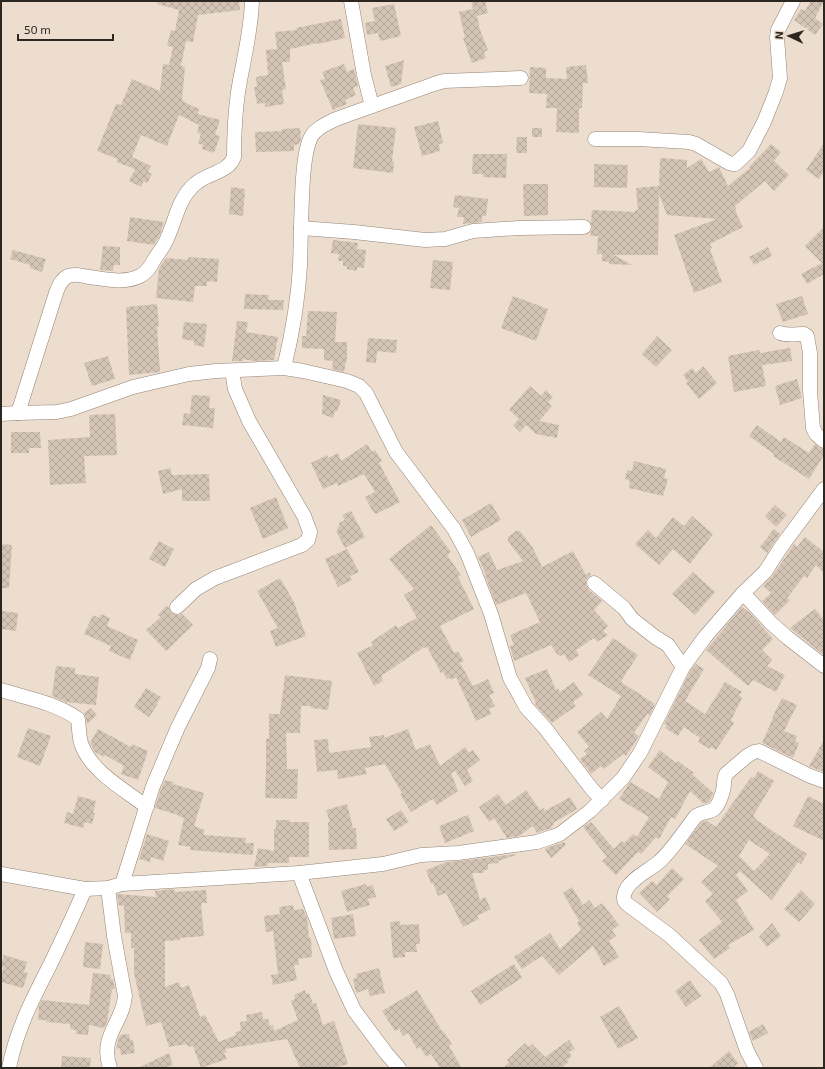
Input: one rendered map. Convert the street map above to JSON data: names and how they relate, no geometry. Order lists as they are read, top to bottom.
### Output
{
  "scale_bar": "50 m",
  "north": "left"
}
